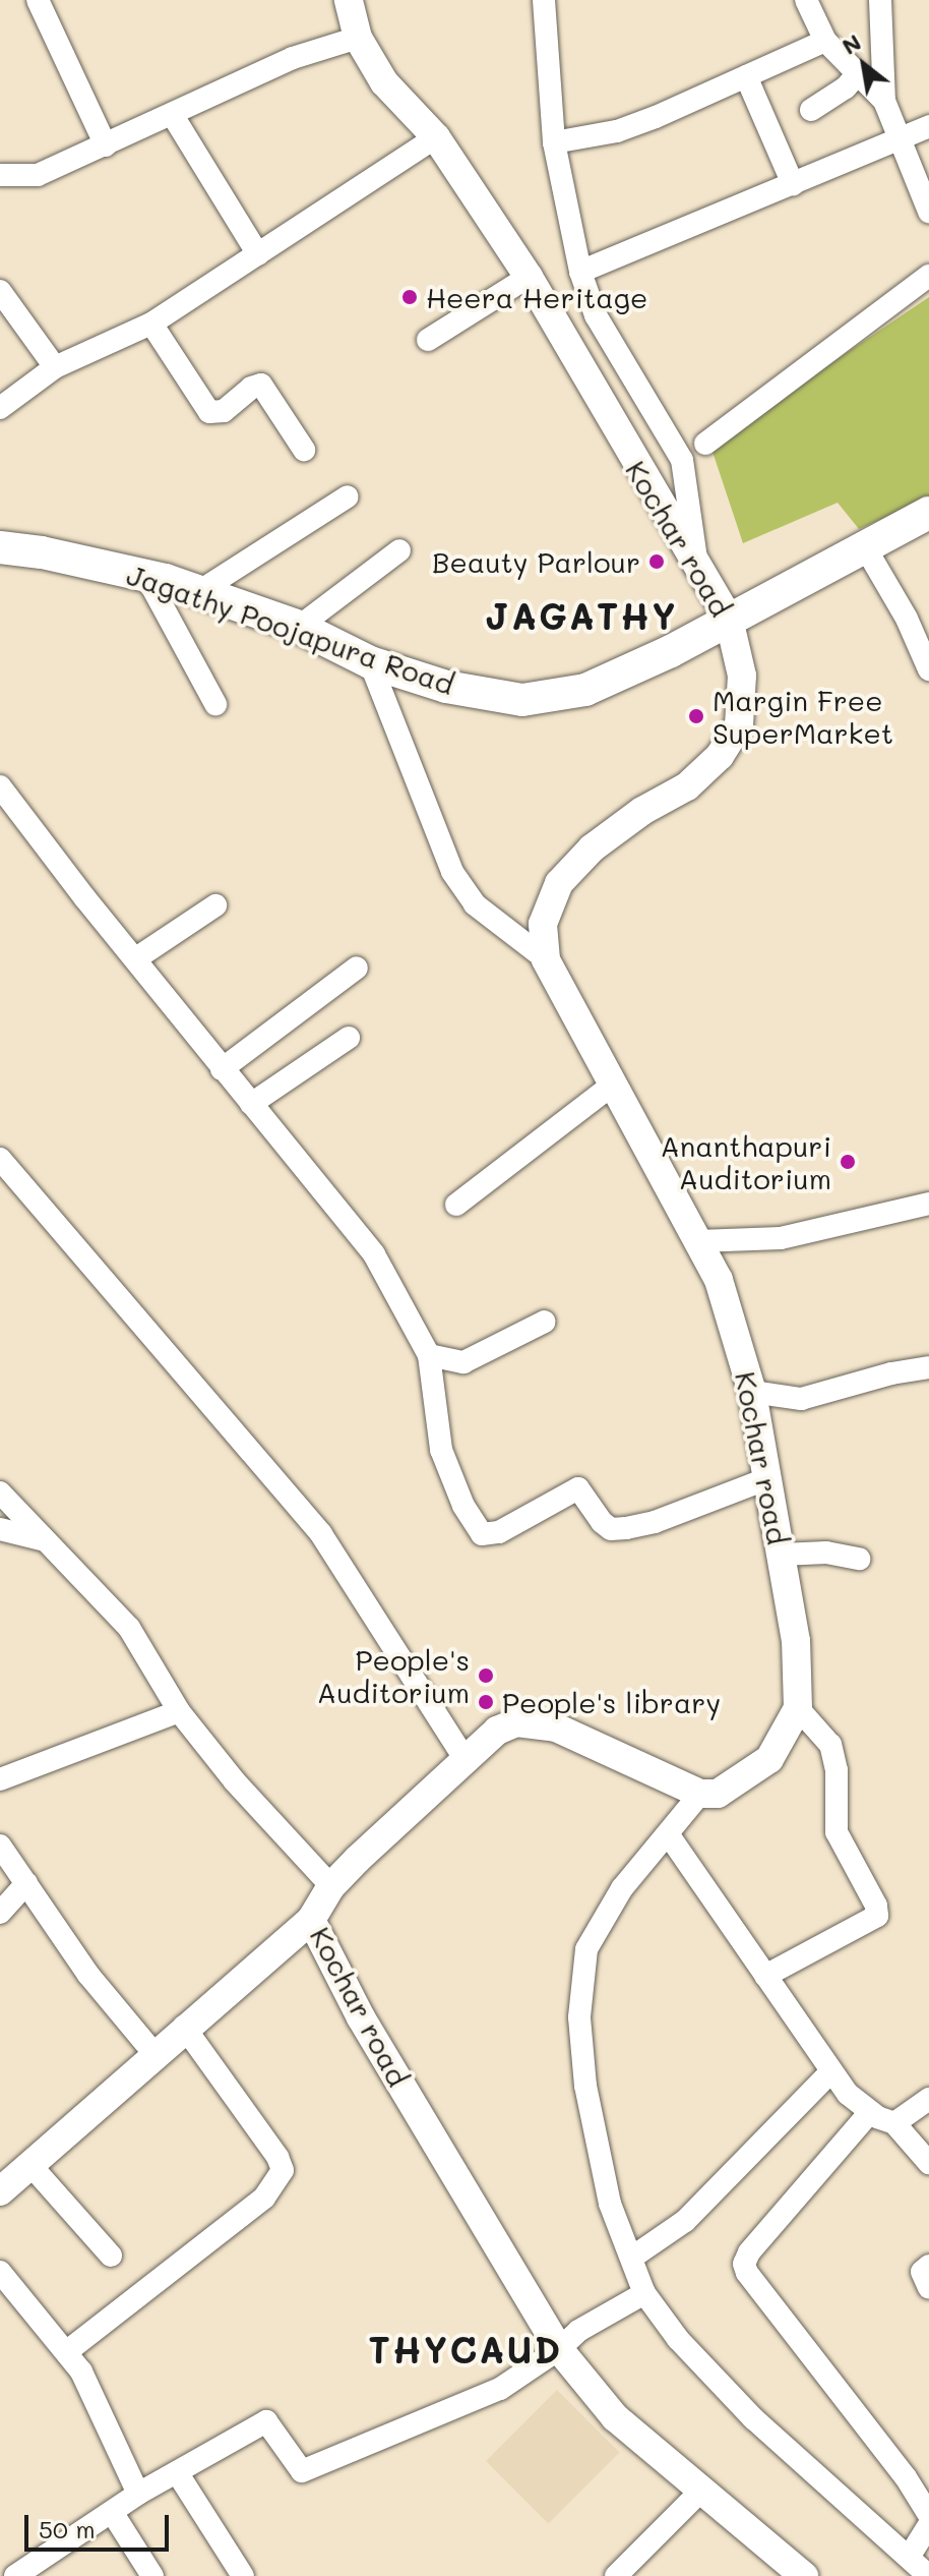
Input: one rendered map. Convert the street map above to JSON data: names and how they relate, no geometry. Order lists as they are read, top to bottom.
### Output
{
  "streets": {
    "main road": ["Jagathy Poojapura Road"],
    "street": ["Kochar road"]
  },
  "crossings": [
    ["Kochar road", "Jagathy Poojapura Road"]
  ],
  "districts": ["JAGATHY", "THYCAUD"],
  "places": [
    "Heera Heritage",
    "Beauty Parlour",
    "Margin Free SuperMarket",
    "Ananthapuri Auditorium",
    "People's Auditorium",
    "People's library"
  ],
  "scale_bar": "50 m",
  "north": "top left"
}
